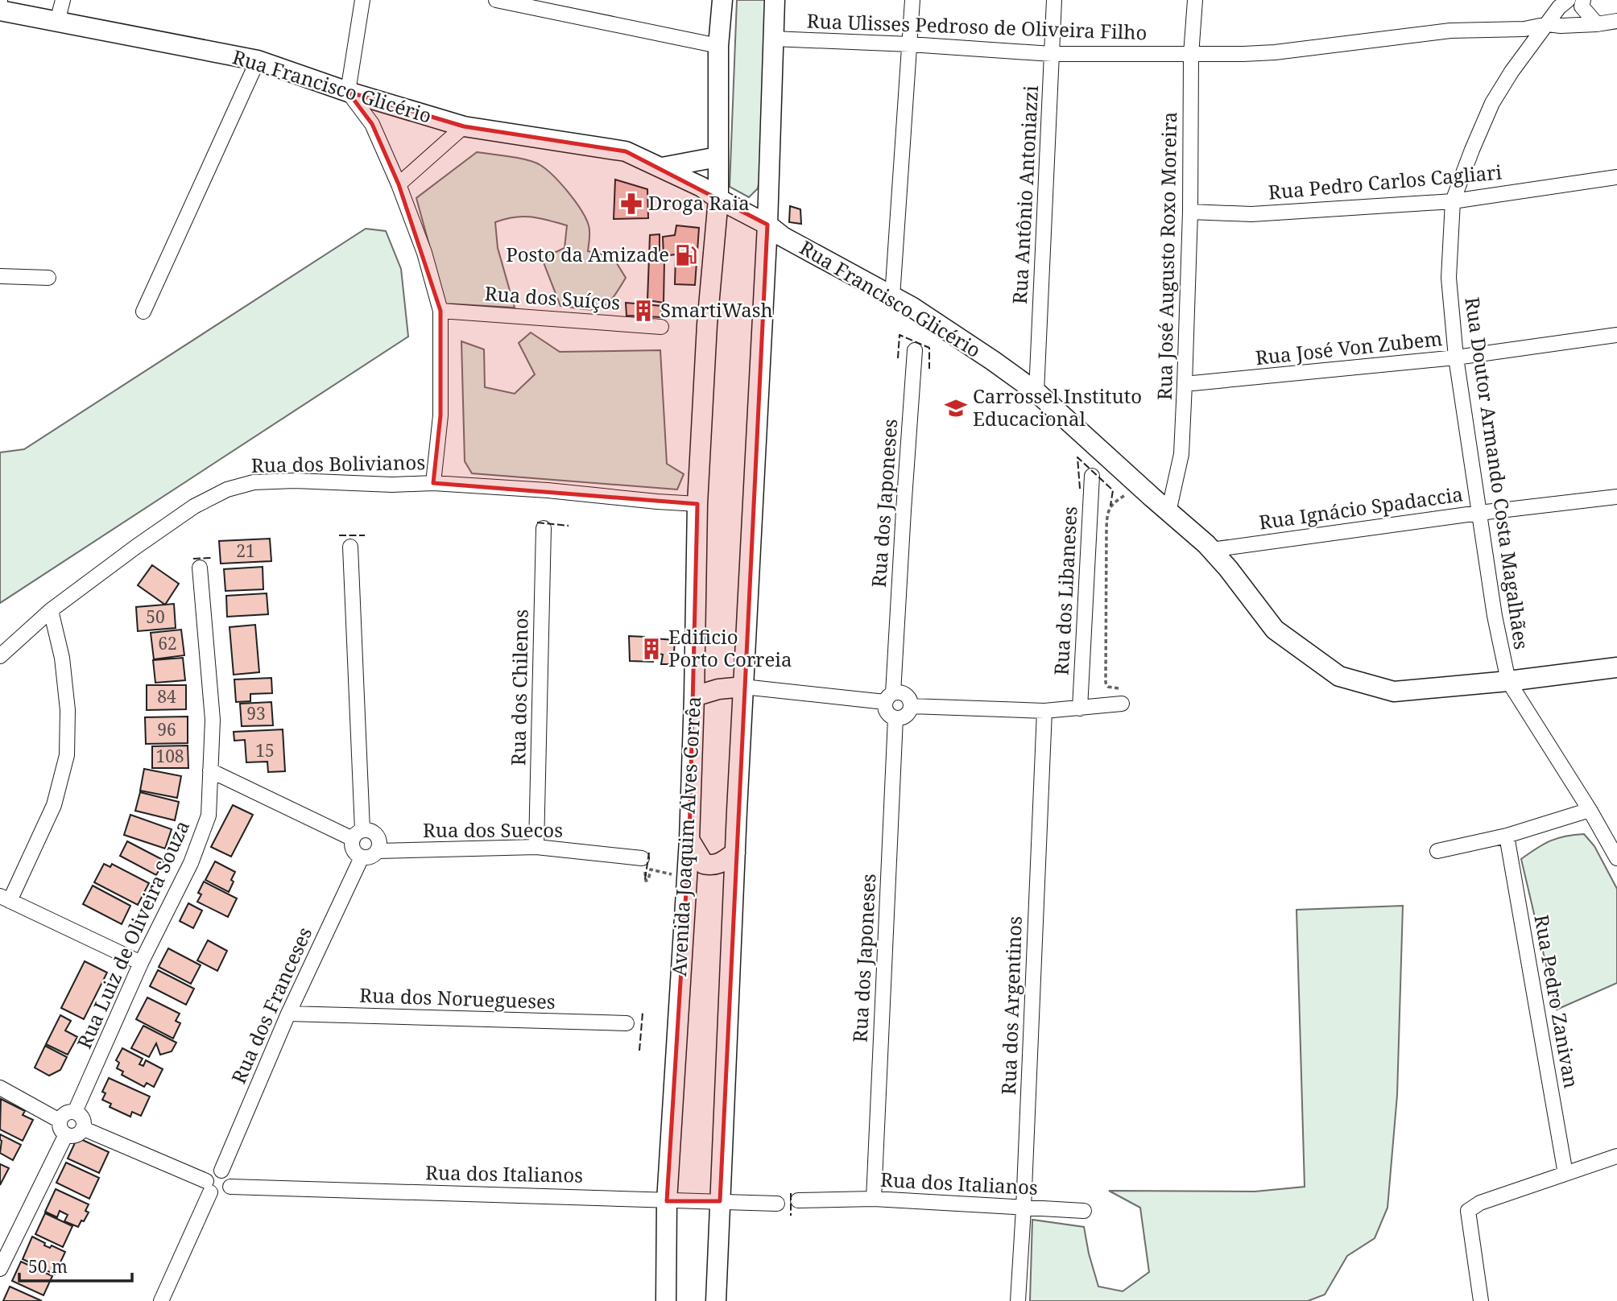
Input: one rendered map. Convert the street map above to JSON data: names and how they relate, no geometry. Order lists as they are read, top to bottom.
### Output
{
  "streets": {
    "main road": ["Rua Francisco Glicério", "Avenida Joaquim Alves Corrêa"],
    "street": [
      "Rua Ulisses Pedroso de Oliveira Filho",
      "Rua Pedro Carlos Cagliari",
      "Rua Antônio Antoniazzi",
      "Rua José Augusto Roxo Moreira",
      "Rua dos Suíços",
      "Rua José Von Zubem",
      "Rua dos Bolivianos",
      "Rua Doutor Armando Costa Magalhães",
      "Rua dos Japoneses",
      "Rua Ignácio Spadaccia",
      "Rua dos Libaneses",
      "Rua dos Chilenos",
      "Rua dos Suecos",
      "Rua Luiz de Oliveira Souza",
      "Rua dos Noruegueses",
      "Rua Pedro Zanivan",
      "Rua dos Franceses",
      "Rua dos Argentinos",
      "Rua dos Italianos"
    ]
  },
  "crossings": [
    ["Rua Ulisses Pedroso de Oliveira Filho", "Rua Antônio Antoniazzi"],
    ["Rua Ulisses Pedroso de Oliveira Filho", "Rua José Augusto Roxo Moreira"],
    ["Rua Ulisses Pedroso de Oliveira Filho", "Rua Doutor Armando Costa Magalhães"],
    ["Rua Francisco Glicério", "Rua Antônio Antoniazzi"],
    ["Rua Francisco Glicério", "Rua José Augusto Roxo Moreira"],
    ["Rua Francisco Glicério", "Rua Doutor Armando Costa Magalhães"],
    ["Rua Francisco Glicério", "Rua Ignácio Spadaccia"],
    ["Rua Francisco Glicério", "Avenida Joaquim Alves Corrêa"],
    ["Rua Pedro Carlos Cagliari", "Rua José Augusto Roxo Moreira"],
    ["Rua Pedro Carlos Cagliari", "Rua Doutor Armando Costa Magalhães"],
    ["Rua José Augusto Roxo Moreira", "Rua José Von Zubem"],
    ["Rua José Von Zubem", "Rua Doutor Armando Costa Magalhães"],
    ["Rua dos Bolivianos", "Avenida Joaquim Alves Corrêa"],
    ["Rua Doutor Armando Costa Magalhães", "Rua Ignácio Spadaccia"],
    ["Rua dos Japoneses", "Rua dos Italianos"],
    ["Rua dos Chilenos", "Rua dos Suecos"],
    ["Rua dos Suecos", "Rua dos Franceses"],
    ["Avenida Joaquim Alves Corrêa", "Rua dos Italianos"],
    ["Rua dos Noruegueses", "Rua dos Franceses"],
    ["Rua dos Franceses", "Rua dos Italianos"],
    ["Rua dos Argentinos", "Rua dos Italianos"]
  ],
  "places": {
    "pharmacy": ["Droga Raia"],
    "fuel station": ["Posto da Amizade"],
    "building": ["SmartiWash", "Edificio Porto Correia"],
    "school or university": ["Carrossel Instituto Educacional"]
  },
  "house_numbers": [
    "21",
    "50",
    "62",
    "84",
    "93",
    "96",
    "15",
    "108"
  ],
  "scale_bar": "50 m"
}
